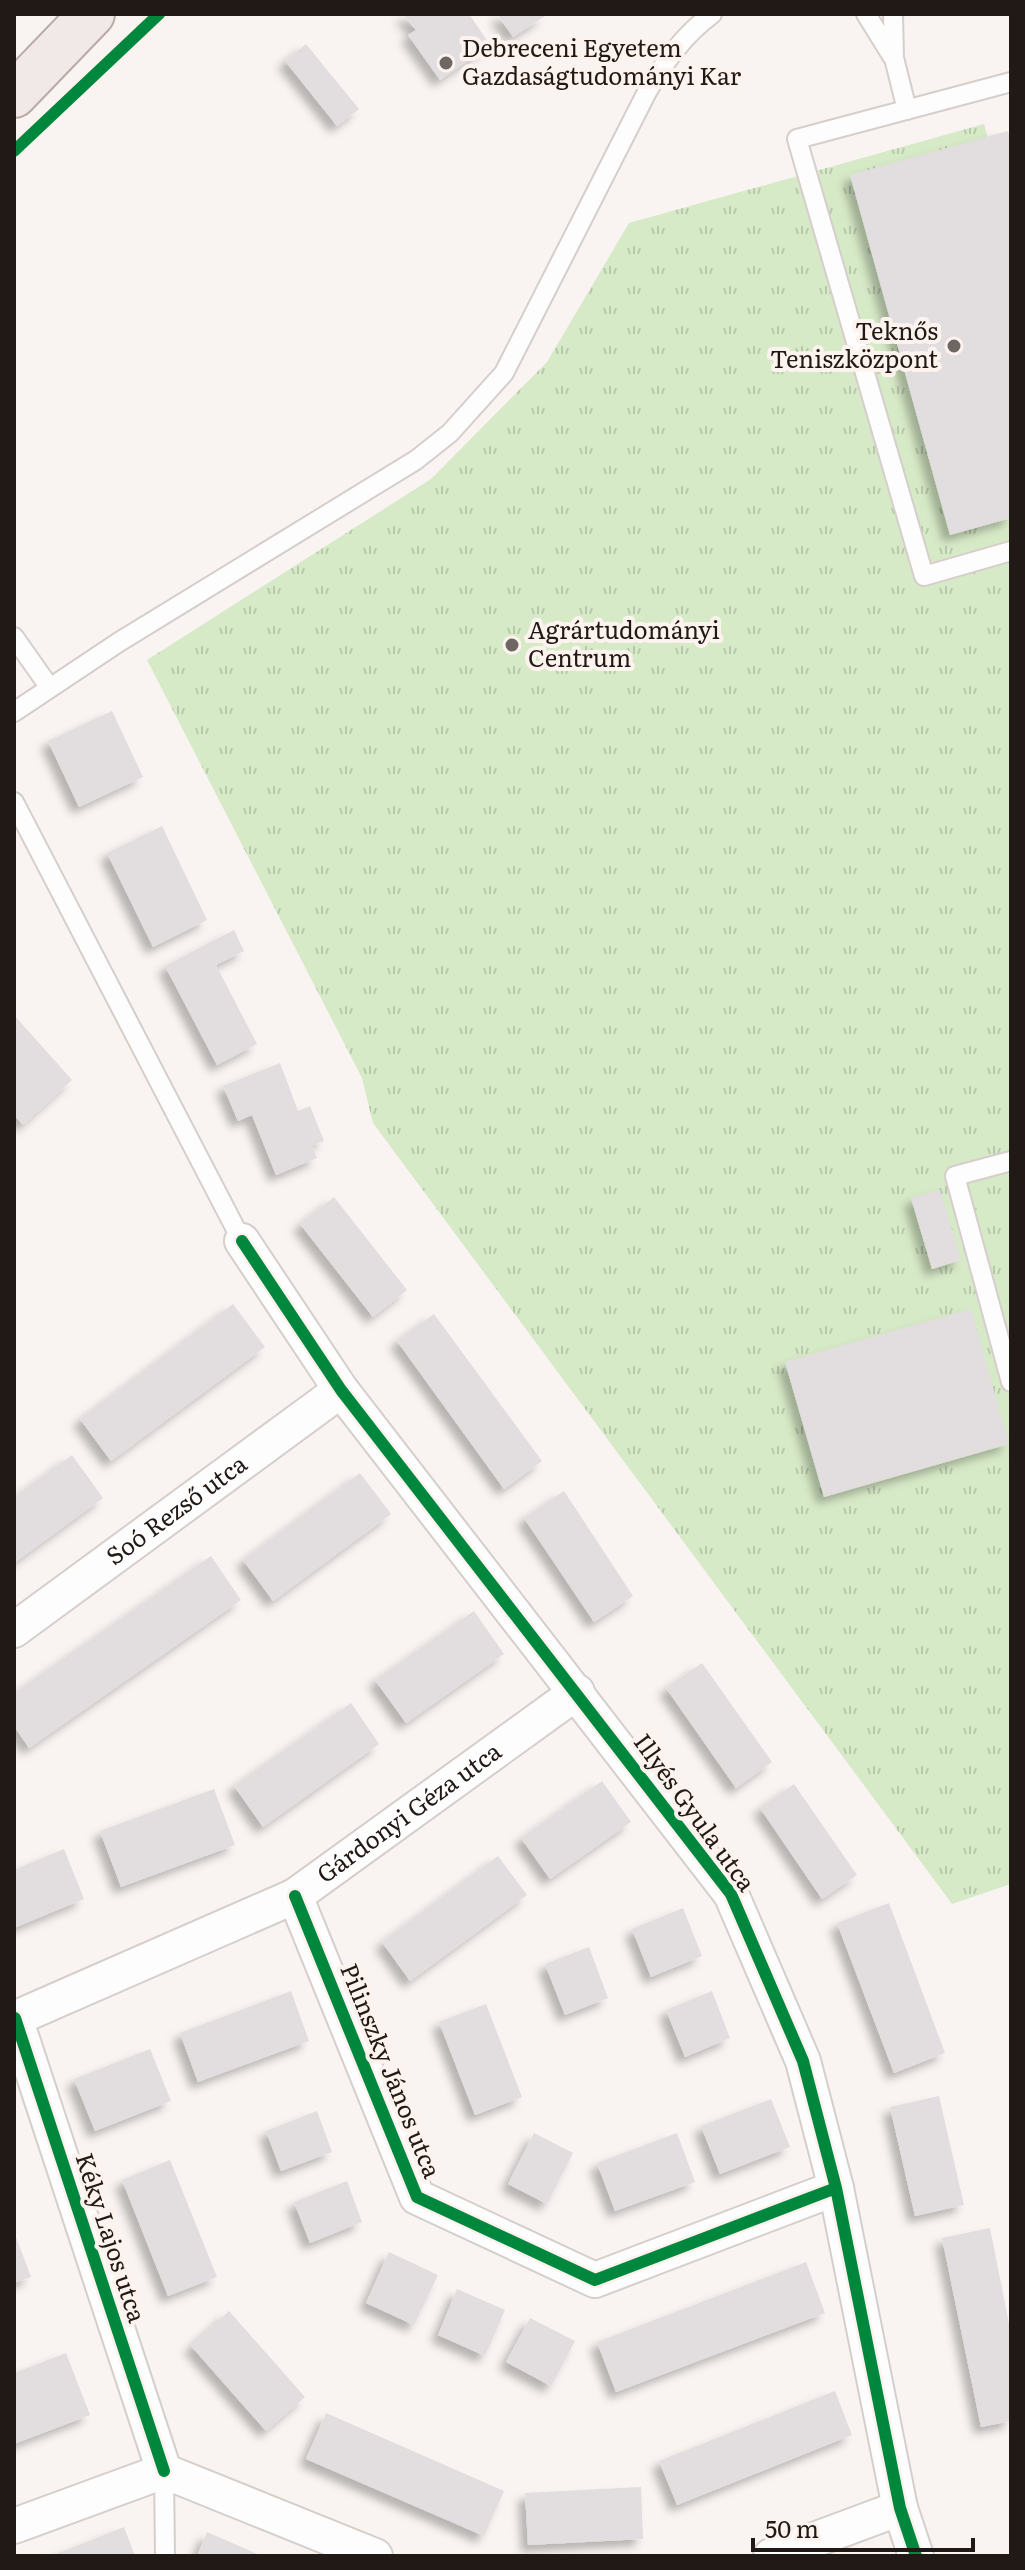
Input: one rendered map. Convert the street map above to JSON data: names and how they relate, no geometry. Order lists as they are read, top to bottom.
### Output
{
  "streets": {
    "street": [
      "Soó Rezső utca",
      "Illyés Gyula utca",
      "Gárdonyi Géza utca",
      "Pilinszky János utca",
      "Kéky Lajos utca"
    ]
  },
  "crossings": [
    ["Soó Rezső utca", "Illyés Gyula utca"],
    ["Illyés Gyula utca", "Gárdonyi Géza utca"],
    ["Illyés Gyula utca", "Pilinszky János utca"],
    ["Gárdonyi Géza utca", "Pilinszky János utca"],
    ["Gárdonyi Géza utca", "Kéky Lajos utca"]
  ],
  "places": ["Debreceni Egyetem Gazdaságtudományi Kar", "Teknős Teniszközpont", "Agrártudományi Centrum"],
  "scale_bar": "50 m"
}
